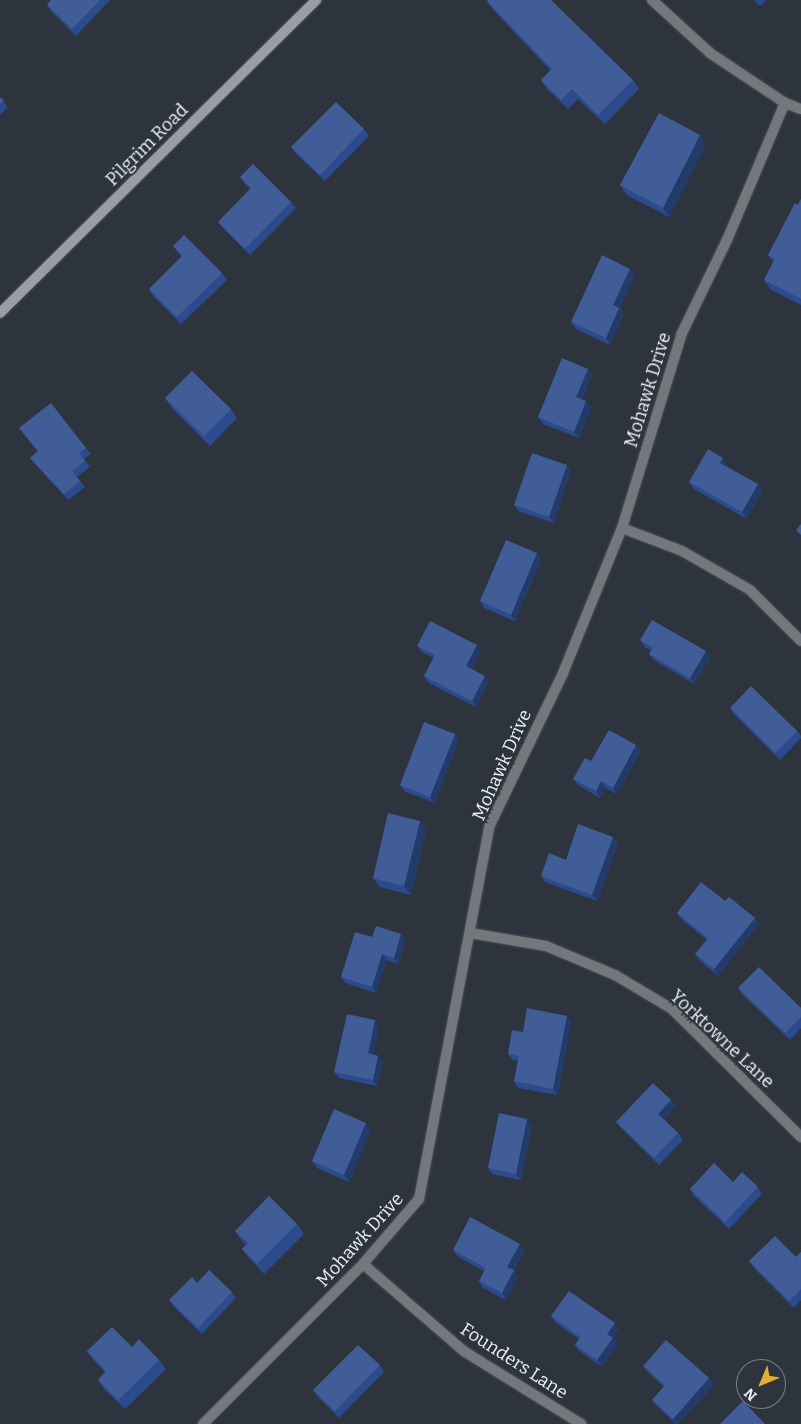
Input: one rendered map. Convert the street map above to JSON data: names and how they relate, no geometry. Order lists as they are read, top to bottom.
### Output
{
  "streets": {
    "street": [
      "Pilgrim Road",
      "Mohawk Drive",
      "Yorktowne Lane",
      "Founders Lane"
    ]
  },
  "crossings": [
    ["Mohawk Drive", "Yorktowne Lane"],
    ["Mohawk Drive", "Founders Lane"]
  ],
  "north": "bottom left"
}
